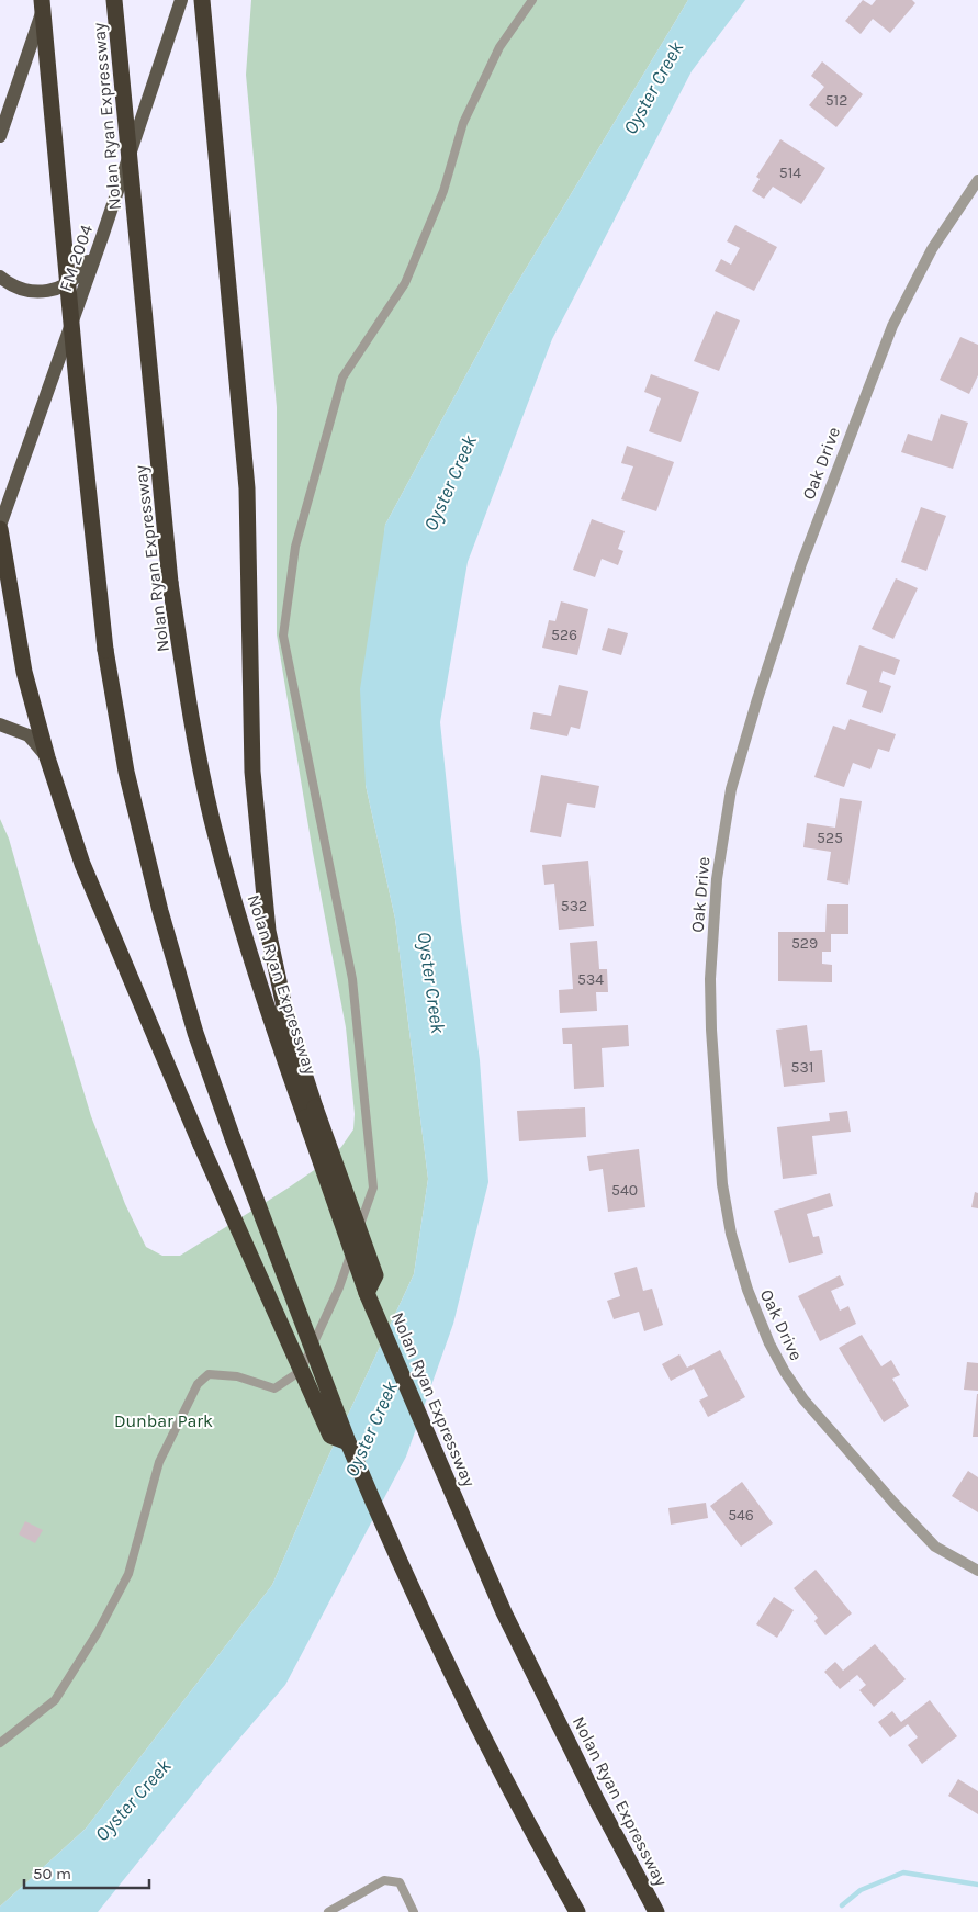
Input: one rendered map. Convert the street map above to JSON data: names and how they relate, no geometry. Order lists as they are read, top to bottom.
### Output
{
  "streets": {
    "highway": ["Nolan Ryan Expressway"],
    "main road": ["FM 2004"],
    "street": ["Oak Drive"]
  },
  "water": ["Oyster Creek"],
  "parks": ["Dunbar Park"],
  "house_numbers": [
    "512",
    "514",
    "526",
    "525",
    "532",
    "529",
    "534",
    "531",
    "540",
    "546"
  ],
  "scale_bar": "50 m"
}
